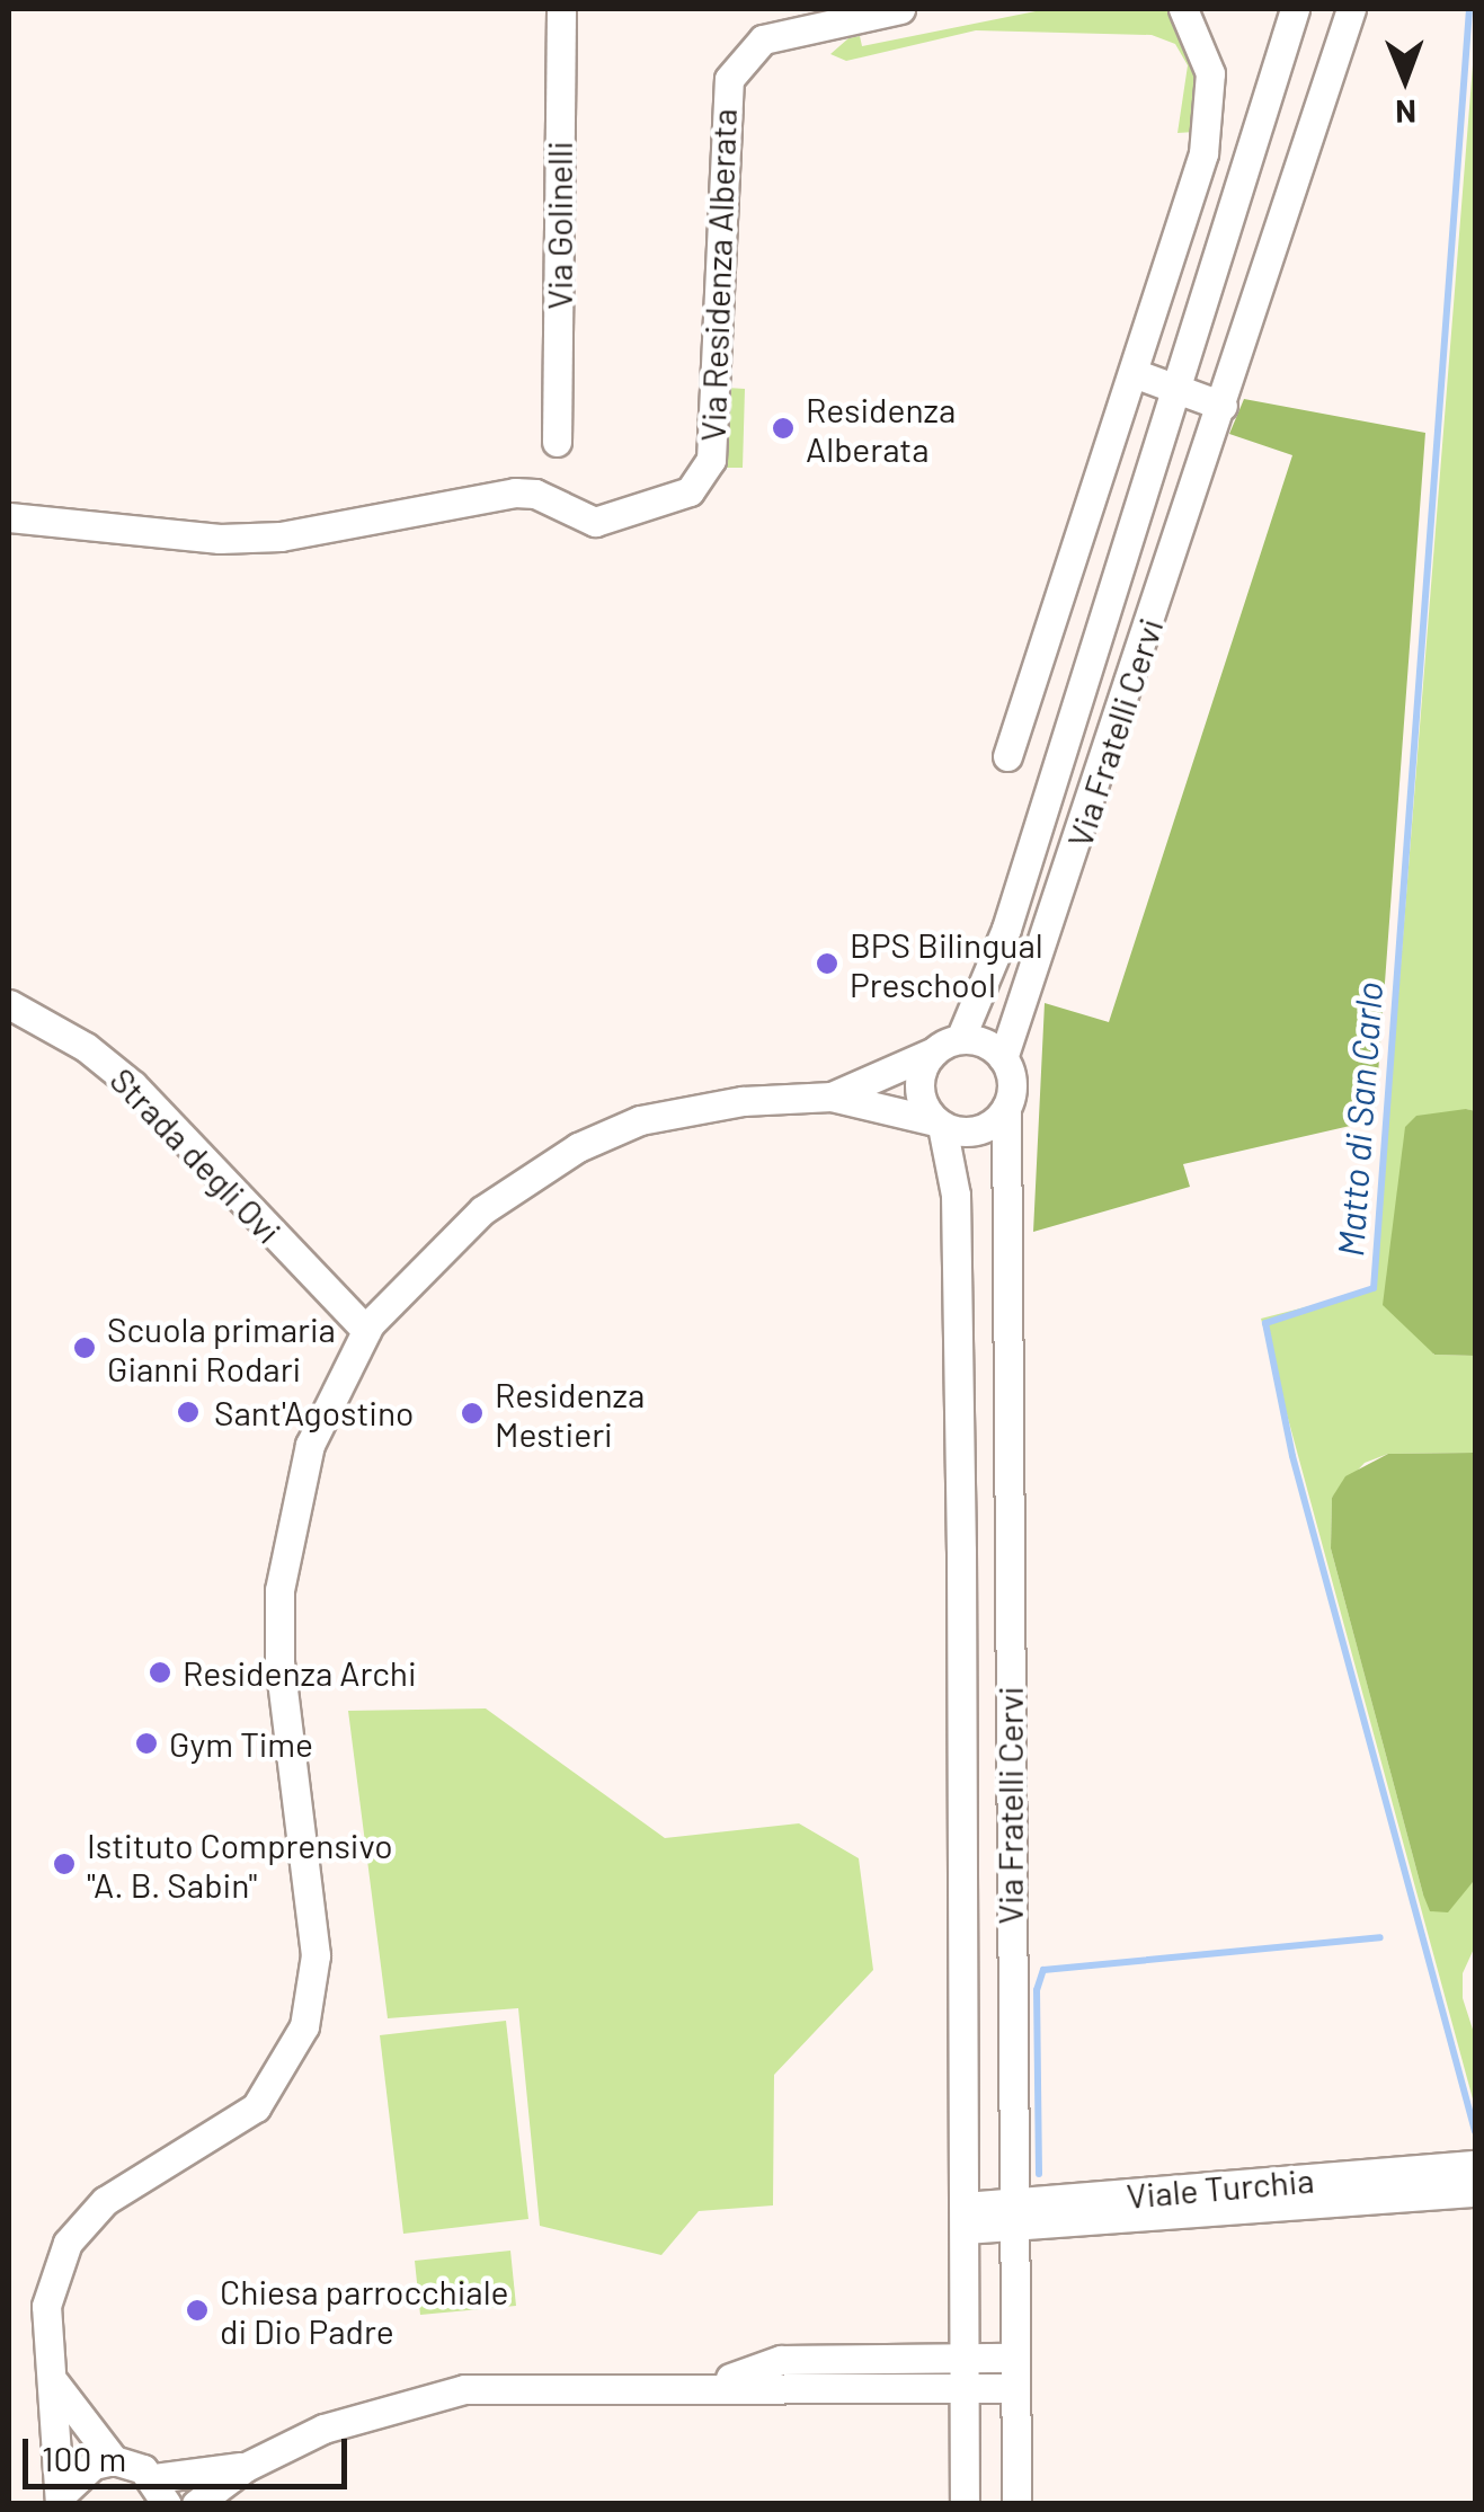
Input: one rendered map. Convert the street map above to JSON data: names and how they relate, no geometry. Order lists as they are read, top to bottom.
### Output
{
  "streets": {
    "street": [
      "Via Golinelli",
      "Via Residenza Alberata",
      "Via Fratelli Cervi",
      "Strada degli Ovi",
      "Viale Turchia"
    ]
  },
  "crossings": [
    ["Via Fratelli Cervi", "Viale Turchia"]
  ],
  "water": ["Matto di San Carlo"],
  "places": [
    "Residenza Alberata",
    "BPS Bilingual Preschool",
    "Scuola primaria Gianni Rodari",
    "Sant'Agostino",
    "Residenza Mestieri",
    "Residenza Archi",
    "Gym Time",
    "Istituto Comprensivo \"A. B. Sabin\"",
    "Chiesa parrocchiale di Dio Padre"
  ],
  "scale_bar": "100 m",
  "north": "bottom"
}
